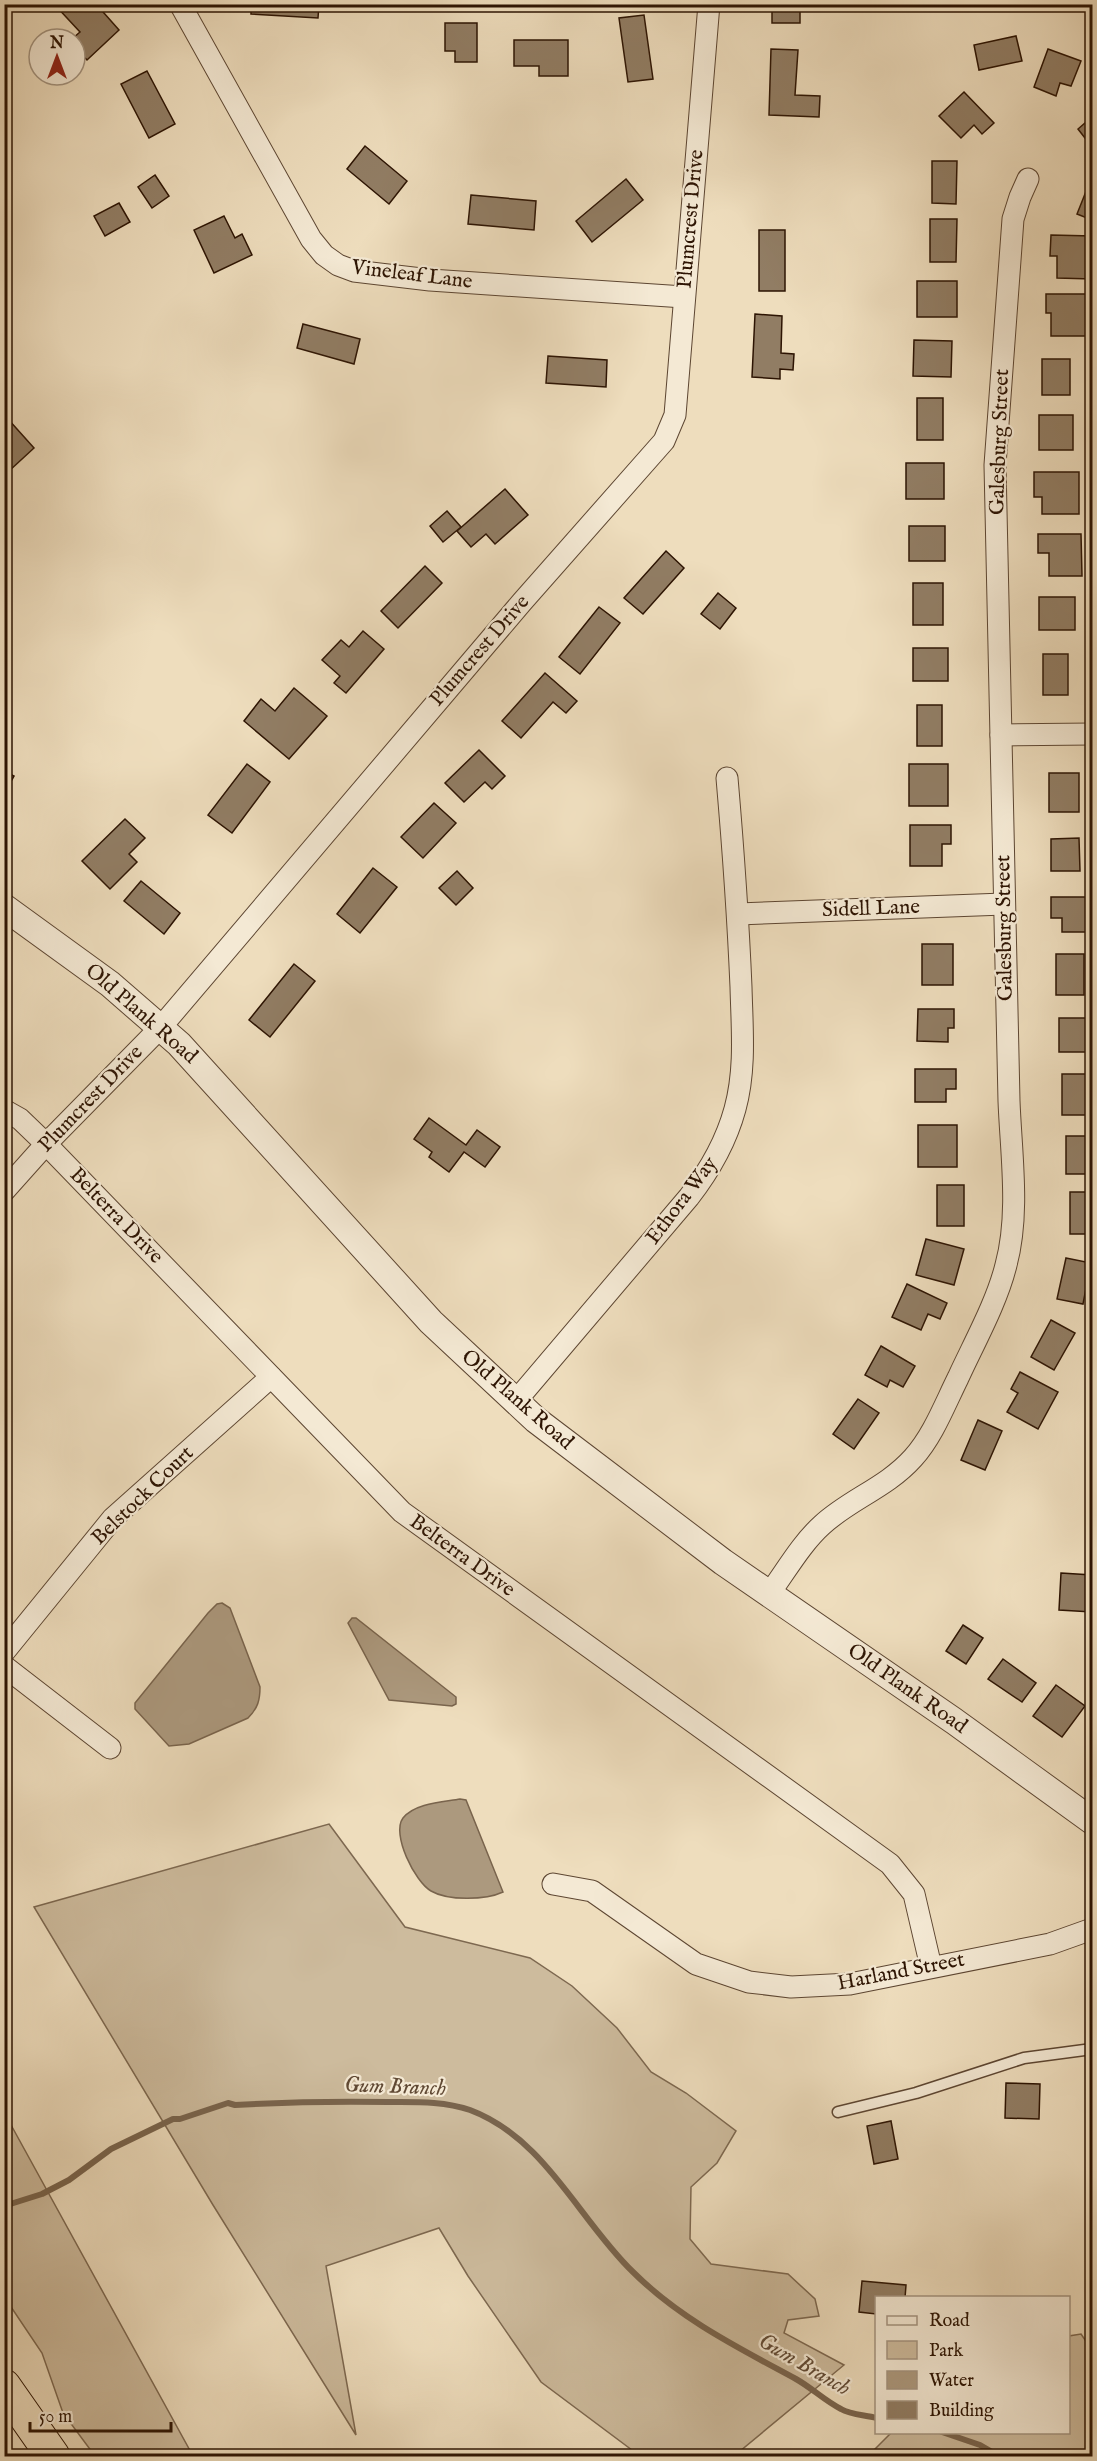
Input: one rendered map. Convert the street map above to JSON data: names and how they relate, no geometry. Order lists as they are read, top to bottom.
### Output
{
  "streets": {
    "street": [
      "Plumcrest Drive",
      "Vineleaf Lane",
      "Galesburg Street",
      "Sidell Lane",
      "Old Plank Road",
      "Ethora Way",
      "Belterra Drive",
      "Belstock Court",
      "Harland Street"
    ]
  },
  "crossings": [
    ["Plumcrest Drive", "Vineleaf Lane"],
    ["Plumcrest Drive", "Old Plank Road"],
    ["Plumcrest Drive", "Belterra Drive"],
    ["Galesburg Street", "Sidell Lane"],
    ["Galesburg Street", "Old Plank Road"],
    ["Sidell Lane", "Ethora Way"],
    ["Old Plank Road", "Ethora Way"],
    ["Belterra Drive", "Belstock Court"],
    ["Belterra Drive", "Harland Street"]
  ],
  "water": ["Gum Branch"],
  "legend": [
    "Road",
    "Park",
    "Water",
    "Building"
  ],
  "scale_bar": "50 m",
  "north": "top"
}
